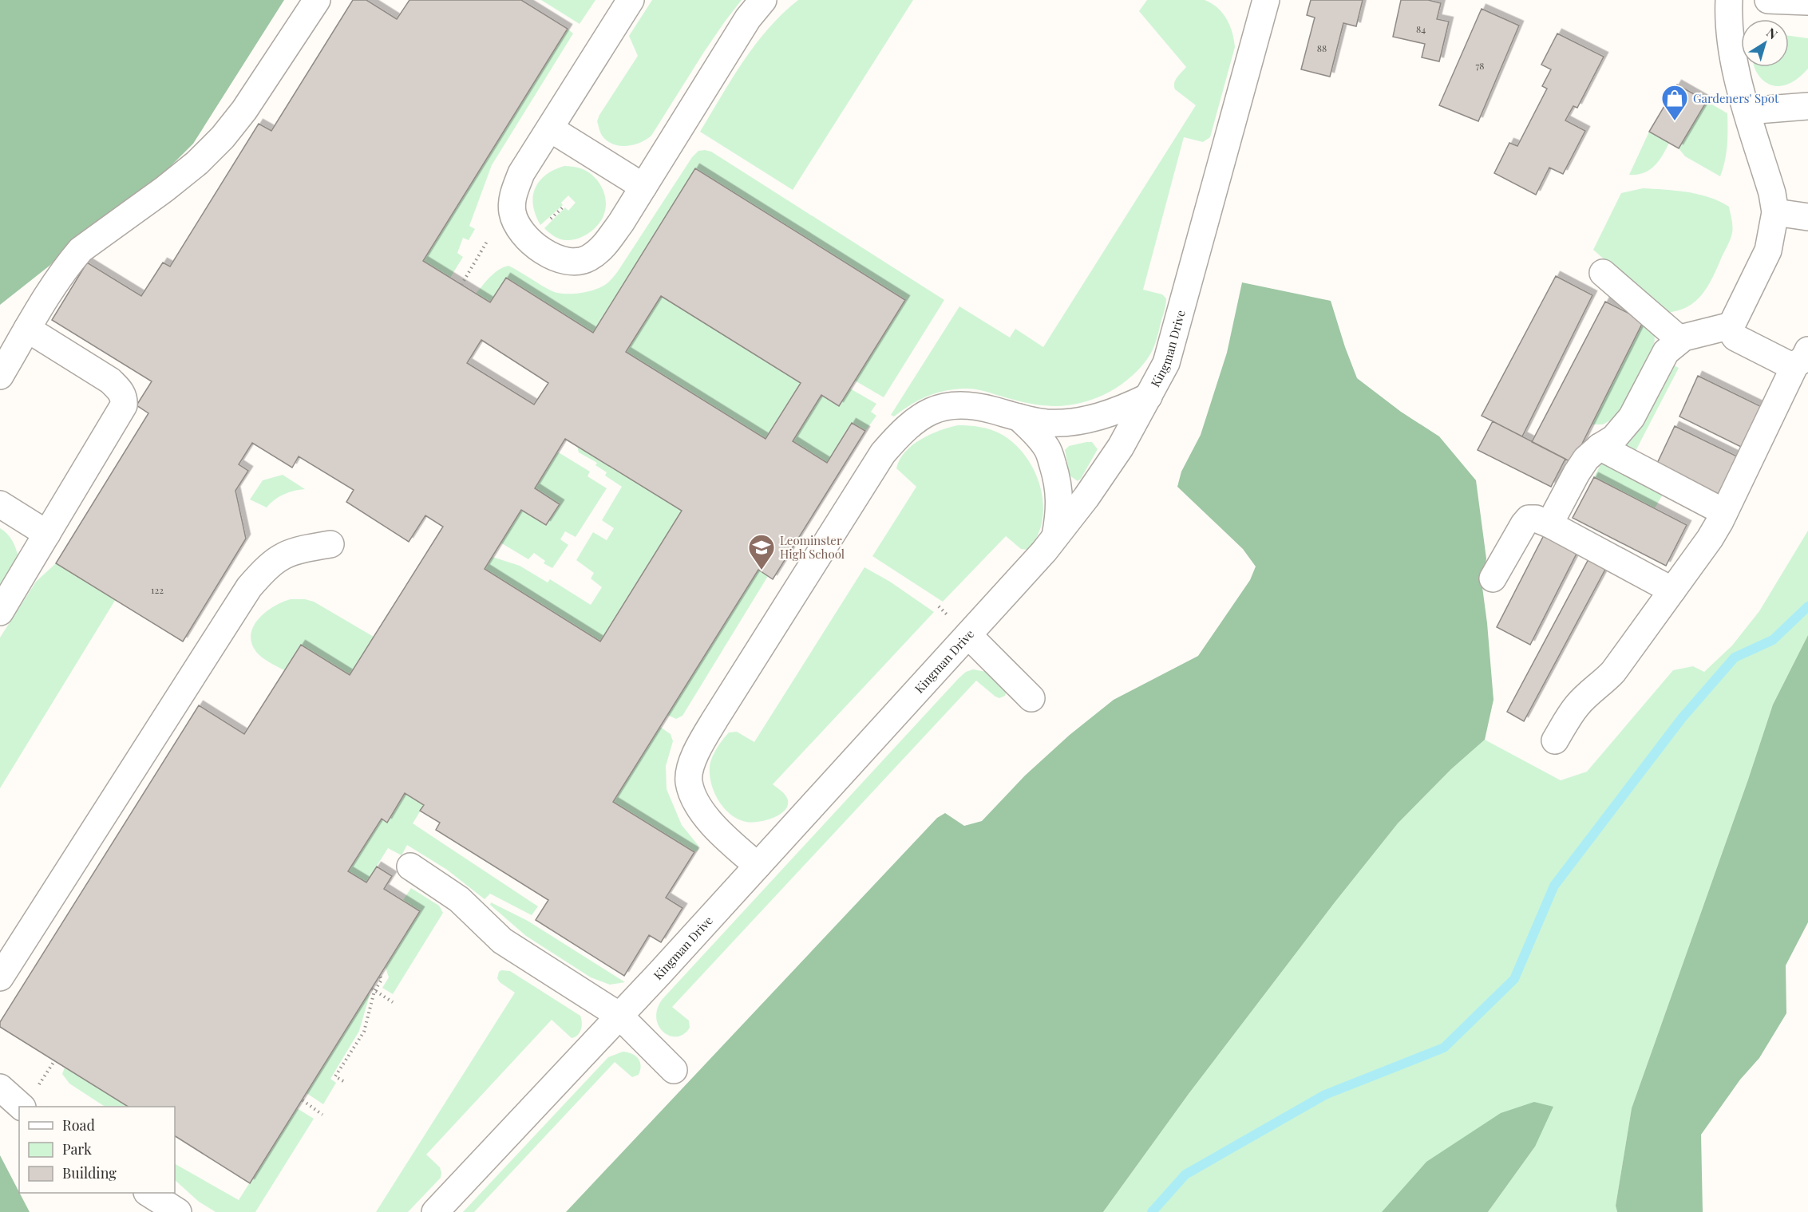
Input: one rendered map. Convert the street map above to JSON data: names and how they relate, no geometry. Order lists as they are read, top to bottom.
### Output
{
  "streets": {
    "street": ["Kingman Drive"]
  },
  "places": {
    "shop": ["Gardeners' Spot"],
    "school or university": ["Leominster High School"]
  },
  "house_numbers": [
    "84",
    "88",
    "78",
    "122"
  ],
  "legend": ["Road", "Park", "Building"],
  "north": "top right"
}
